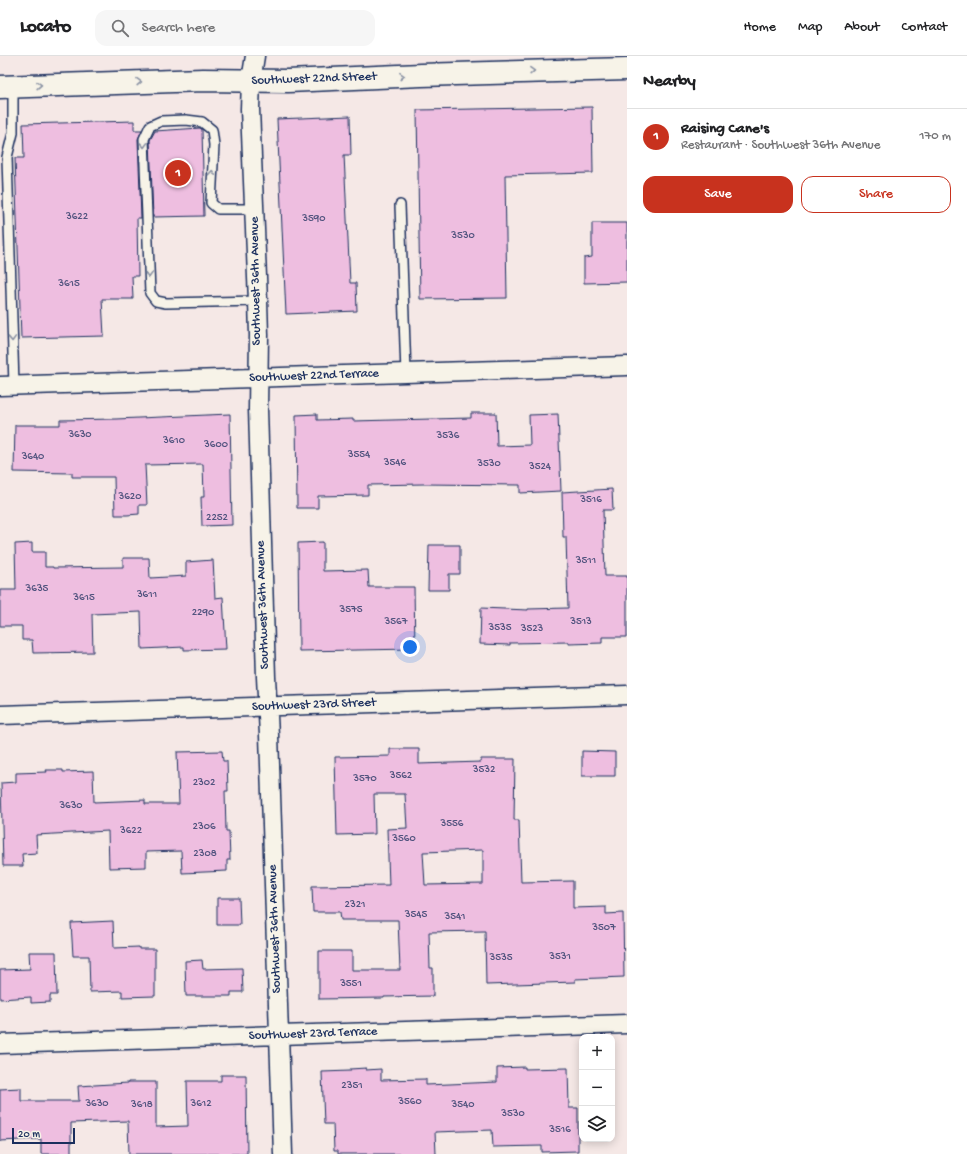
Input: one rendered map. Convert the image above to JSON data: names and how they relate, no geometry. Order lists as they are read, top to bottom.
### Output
{
  "streets": {
    "main road": ["Southwest 22nd Street"],
    "street": [
      "Southwest 36th Avenue",
      "Southwest 22nd Terrace",
      "Southwest 23rd Street",
      "Southwest 23rd Terrace"
    ]
  },
  "crossings": [
    ["Southwest 22nd Street", "Southwest 36th Avenue"],
    ["Southwest 36th Avenue", "Southwest 22nd Terrace"],
    ["Southwest 36th Avenue", "Southwest 23rd Street"],
    ["Southwest 36th Avenue", "Southwest 23rd Terrace"]
  ],
  "one_way": ["Southwest 22nd Street"],
  "house_numbers": [
    "3622",
    "3590",
    "3530",
    "3615",
    "3630",
    "3536",
    "3610",
    "3600",
    "3554",
    "3640",
    "3546",
    "3530",
    "3524",
    "3620",
    "3516",
    "2252",
    "3511",
    "3635",
    "3611",
    "3615",
    "3575",
    "2290",
    "3567",
    "3513",
    "3535",
    "3523",
    "3532",
    "3562",
    "3570",
    "2302",
    "3630",
    "3556",
    "2306",
    "3622",
    "3560",
    "2308",
    "2321",
    "3545",
    "3541",
    "3507",
    "3531",
    "3535",
    "3551",
    "2351",
    "3560",
    "3630",
    "3612",
    "3618",
    "3540",
    "3530",
    "3516"
  ],
  "scale_bar": "20 m",
  "page": {
    "header": "Locato",
    "search": "Search here",
    "nav": [
      "Home",
      "Map",
      "About",
      "Contact"
    ],
    "heading": "Nearby",
    "list": [
      {
        "mark": "1",
        "name": "Raising Cane's",
        "note": "Restaurant · Southwest 36th Avenue",
        "value": "170 m"
      }
    ],
    "pins": "1",
    "buttons": ["Save", "Share"],
    "map_buttons": ["+", "−"],
    "scale": "20 m"
  }
}
